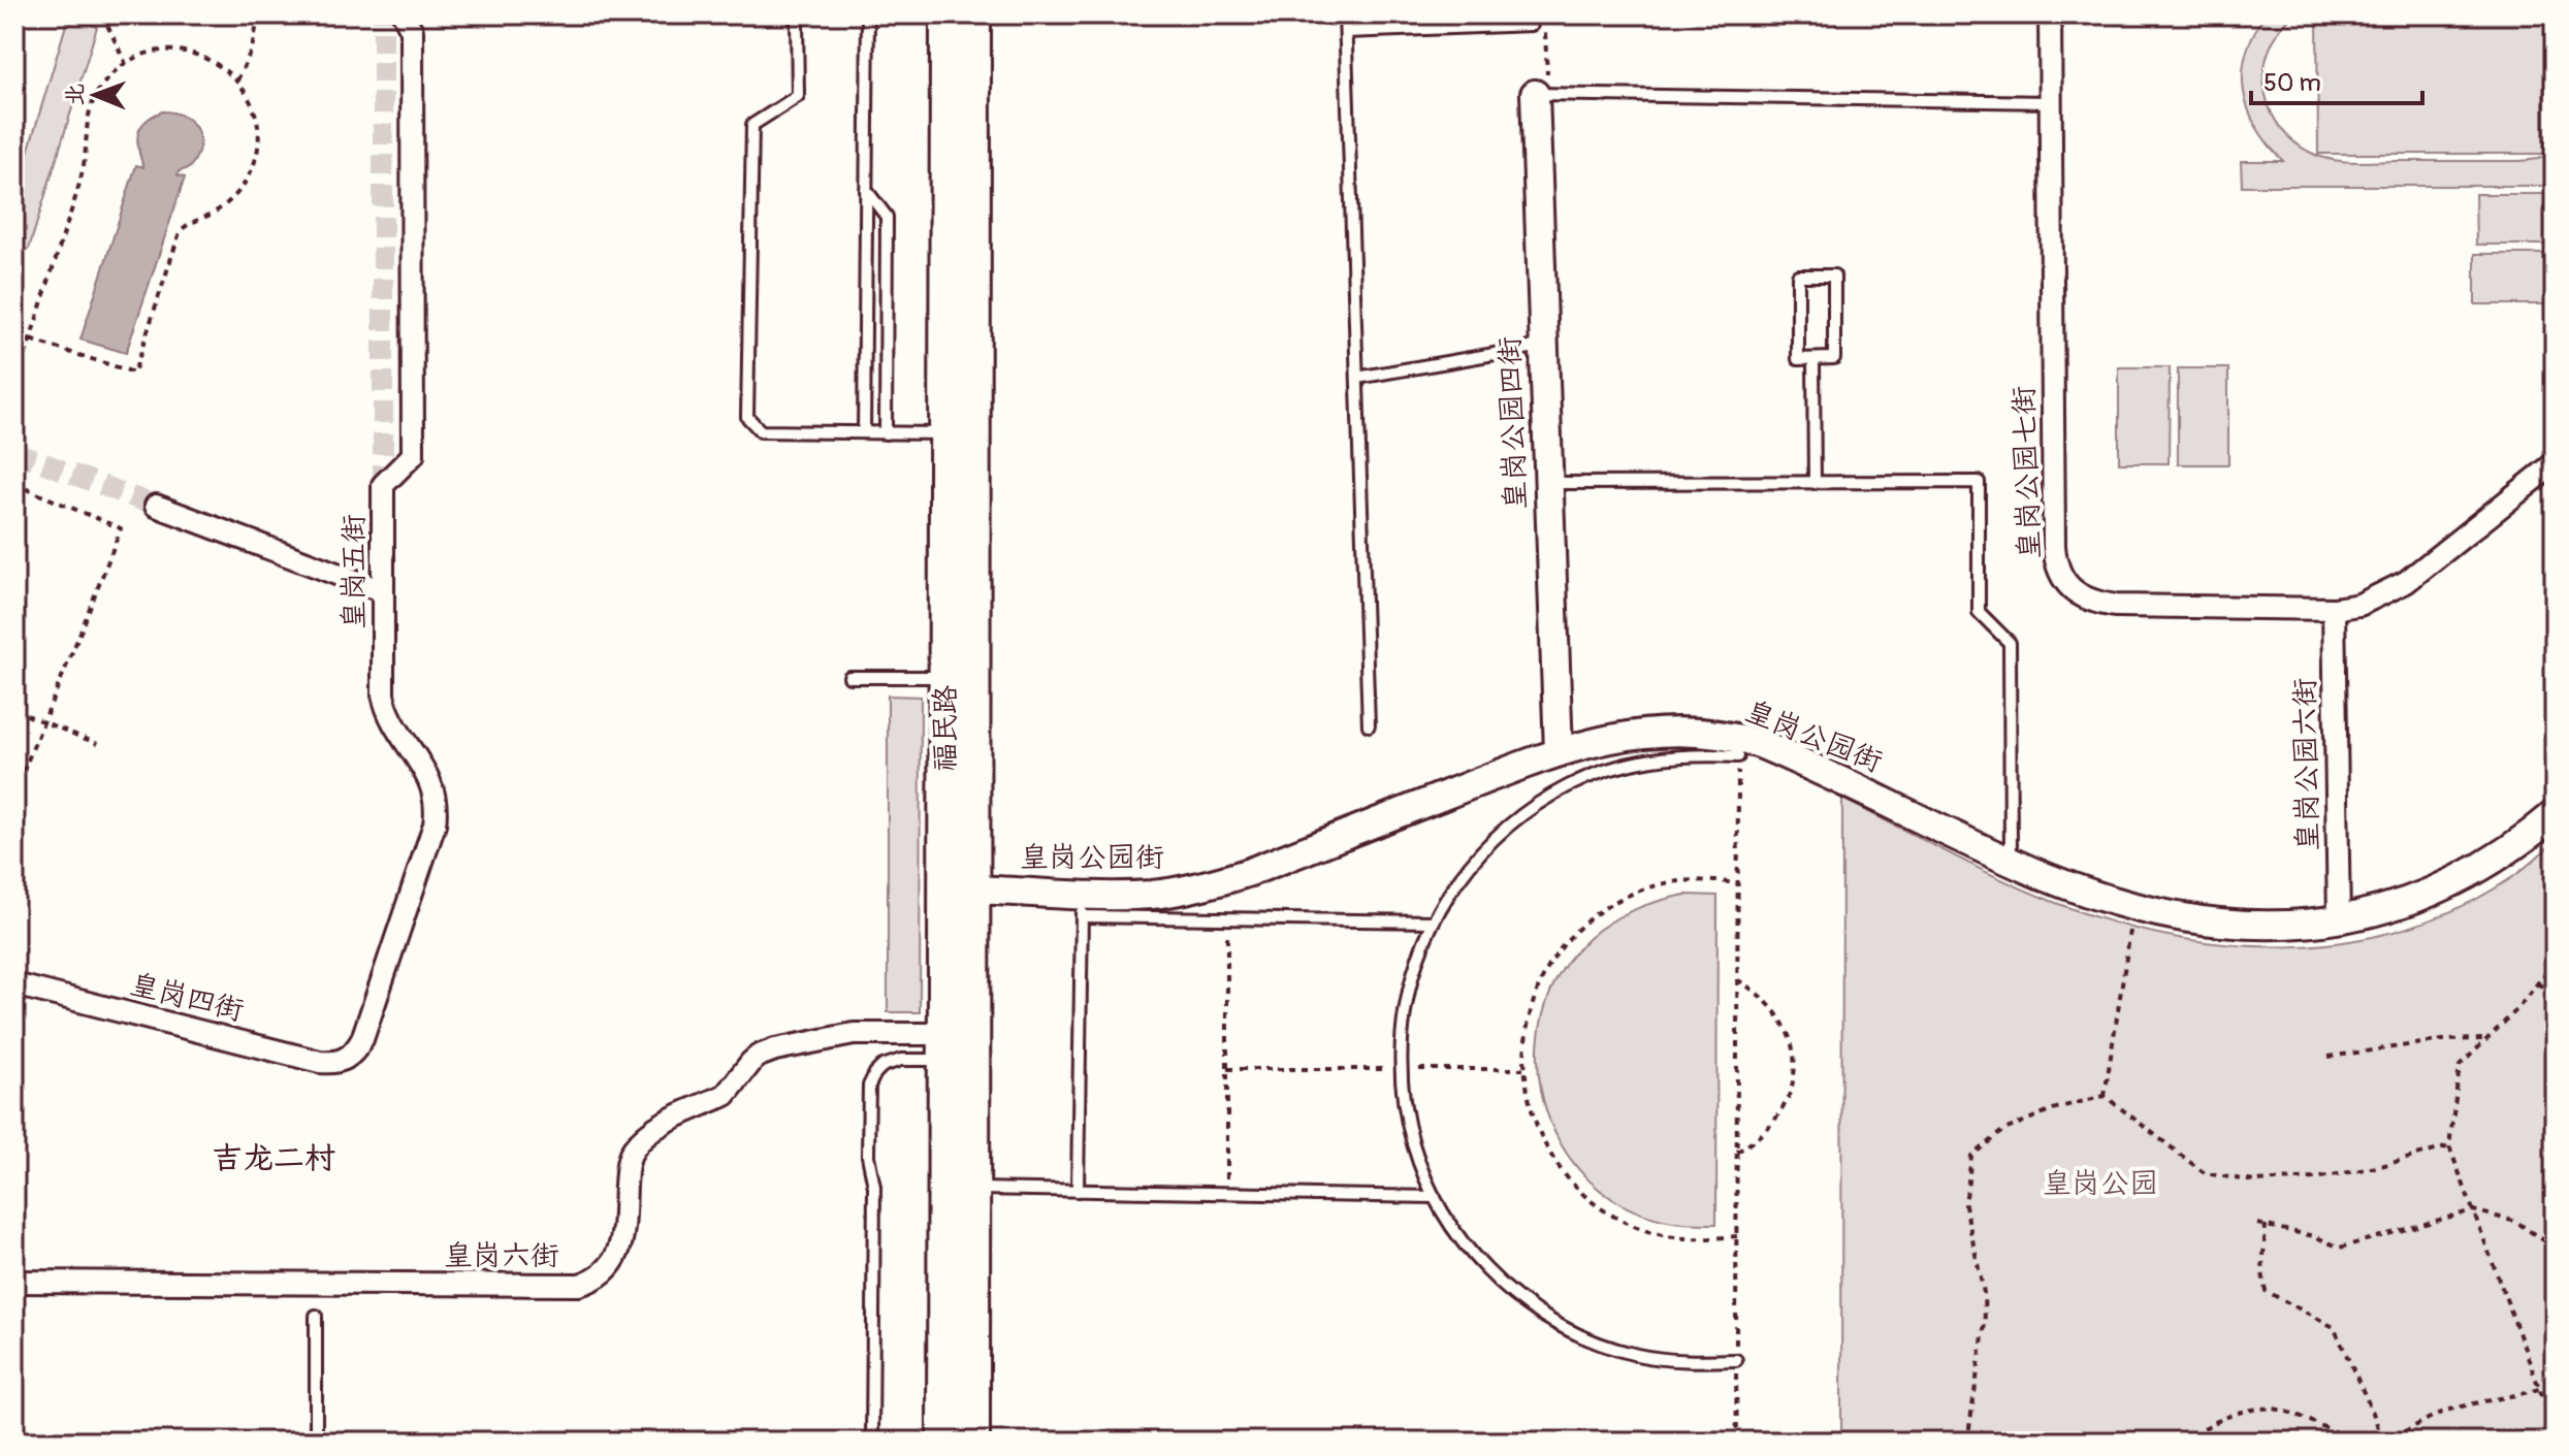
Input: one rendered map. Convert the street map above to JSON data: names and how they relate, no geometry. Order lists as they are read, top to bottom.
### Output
{
  "streets": {
    "main road": ["福民路"],
    "street": [
      "皇岗公园四街",
      "皇岗公园七街",
      "皇岗五街",
      "皇岗公园街",
      "皇岗公园六街",
      "皇岗四街",
      "皇岗六街"
    ]
  },
  "crossings": [
    ["皇岗公园四街", "皇岗公园街"],
    ["皇岗公园七街", "皇岗公园六街"],
    ["皇岗五街", "皇岗四街"],
    ["福民路", "皇岗公园街"],
    ["福民路", "皇岗六街"],
    ["皇岗公园街", "皇岗公园六街"]
  ],
  "districts": ["吉龙二村"],
  "parks": ["皇岗公园"],
  "scale_bar": "50 m",
  "north": "left"
}
